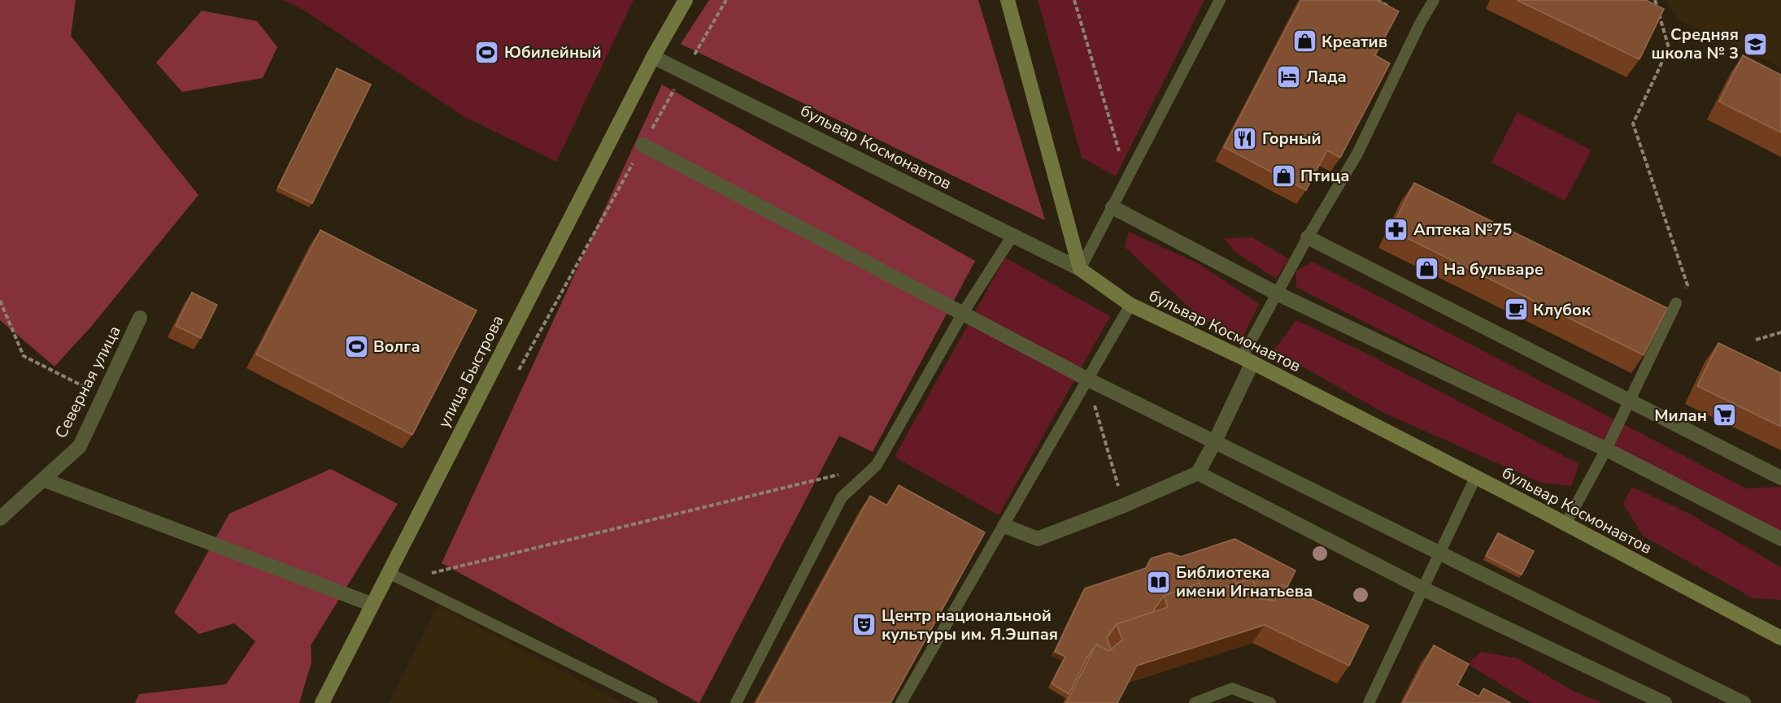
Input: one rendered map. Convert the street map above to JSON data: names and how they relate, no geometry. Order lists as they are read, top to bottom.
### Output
{
  "streets": {
    "street": ["бульвар Космонавтов", "улица Быстрова", "Северная улица"]
  },
  "crossings": [
    ["бульвар Космонавтов", "улица Быстрова"]
  ],
  "places": {
    "shop": ["Креатив", "Птица", "На бульваре"],
    "school or university": ["Средняя школа № 3"],
    "sports": ["Юбилейный", "Волга"],
    "hotel": ["Лада"],
    "restaurant": ["Горный"],
    "pharmacy": ["Аптека №75"],
    "cafe": ["Клубок"],
    "supermarket": ["Милан"],
    "library": ["Библиотека имени Игнатьева"],
    "theatre": ["Центр национальной культуры им. Я.Эшпая"]
  }
}
